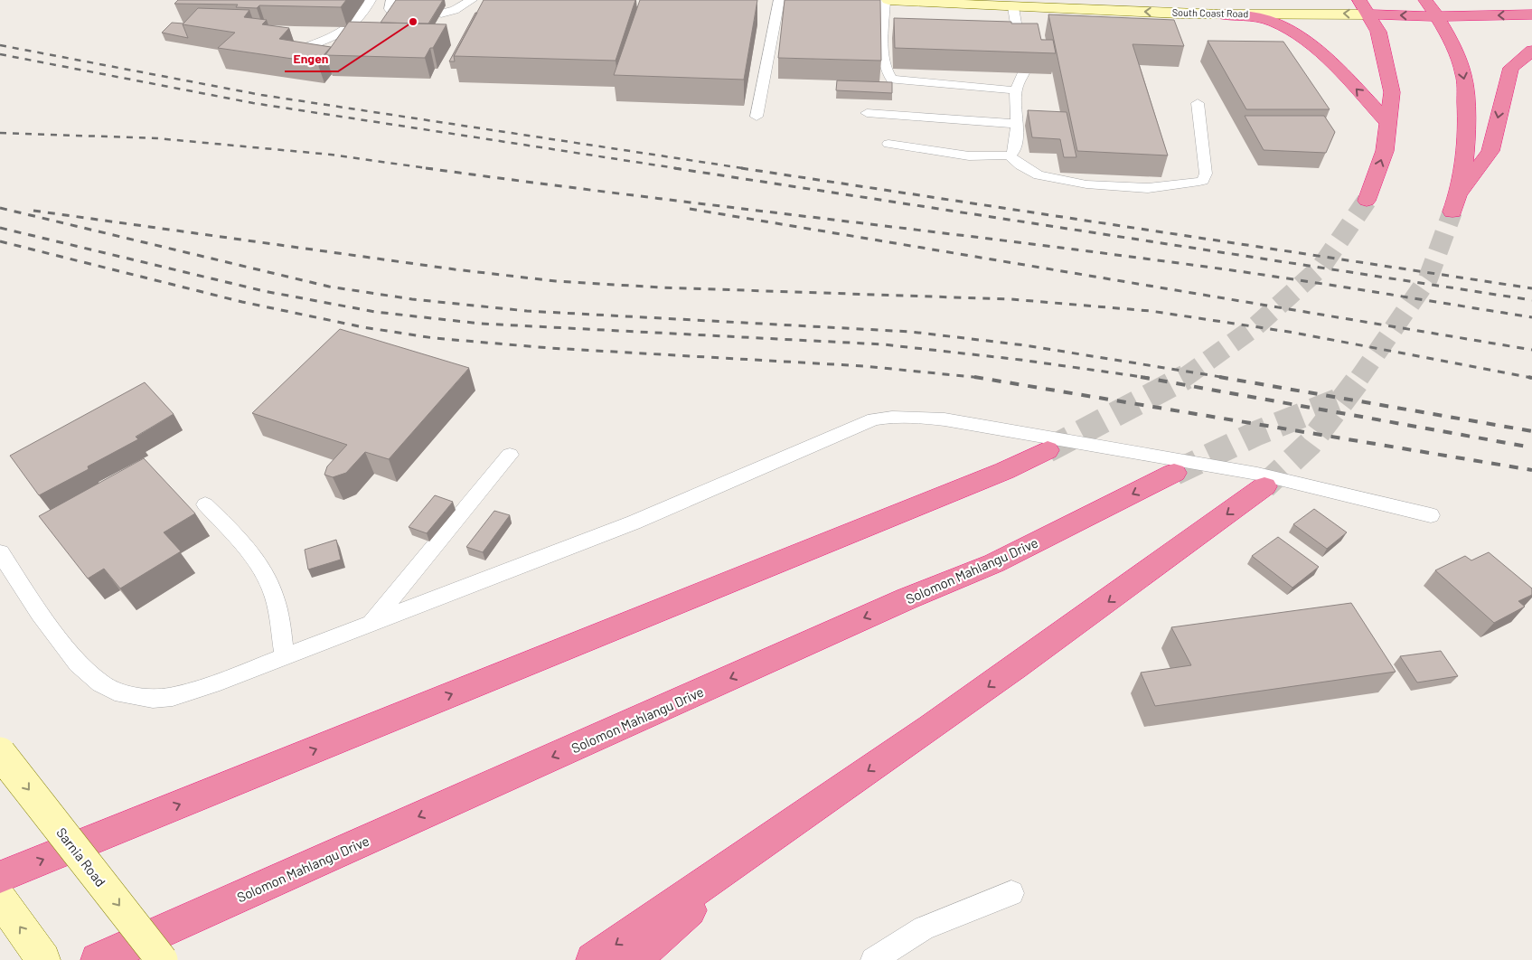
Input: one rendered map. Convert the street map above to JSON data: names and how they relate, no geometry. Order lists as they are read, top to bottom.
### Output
{
  "streets": {
    "highway": ["South Coast Road", "Solomon Mahlangu Drive"],
    "street": ["Sarnia Road"]
  },
  "one_way": ["South Coast Road", "Sarnia Road"],
  "places": ["Engen"]
}
